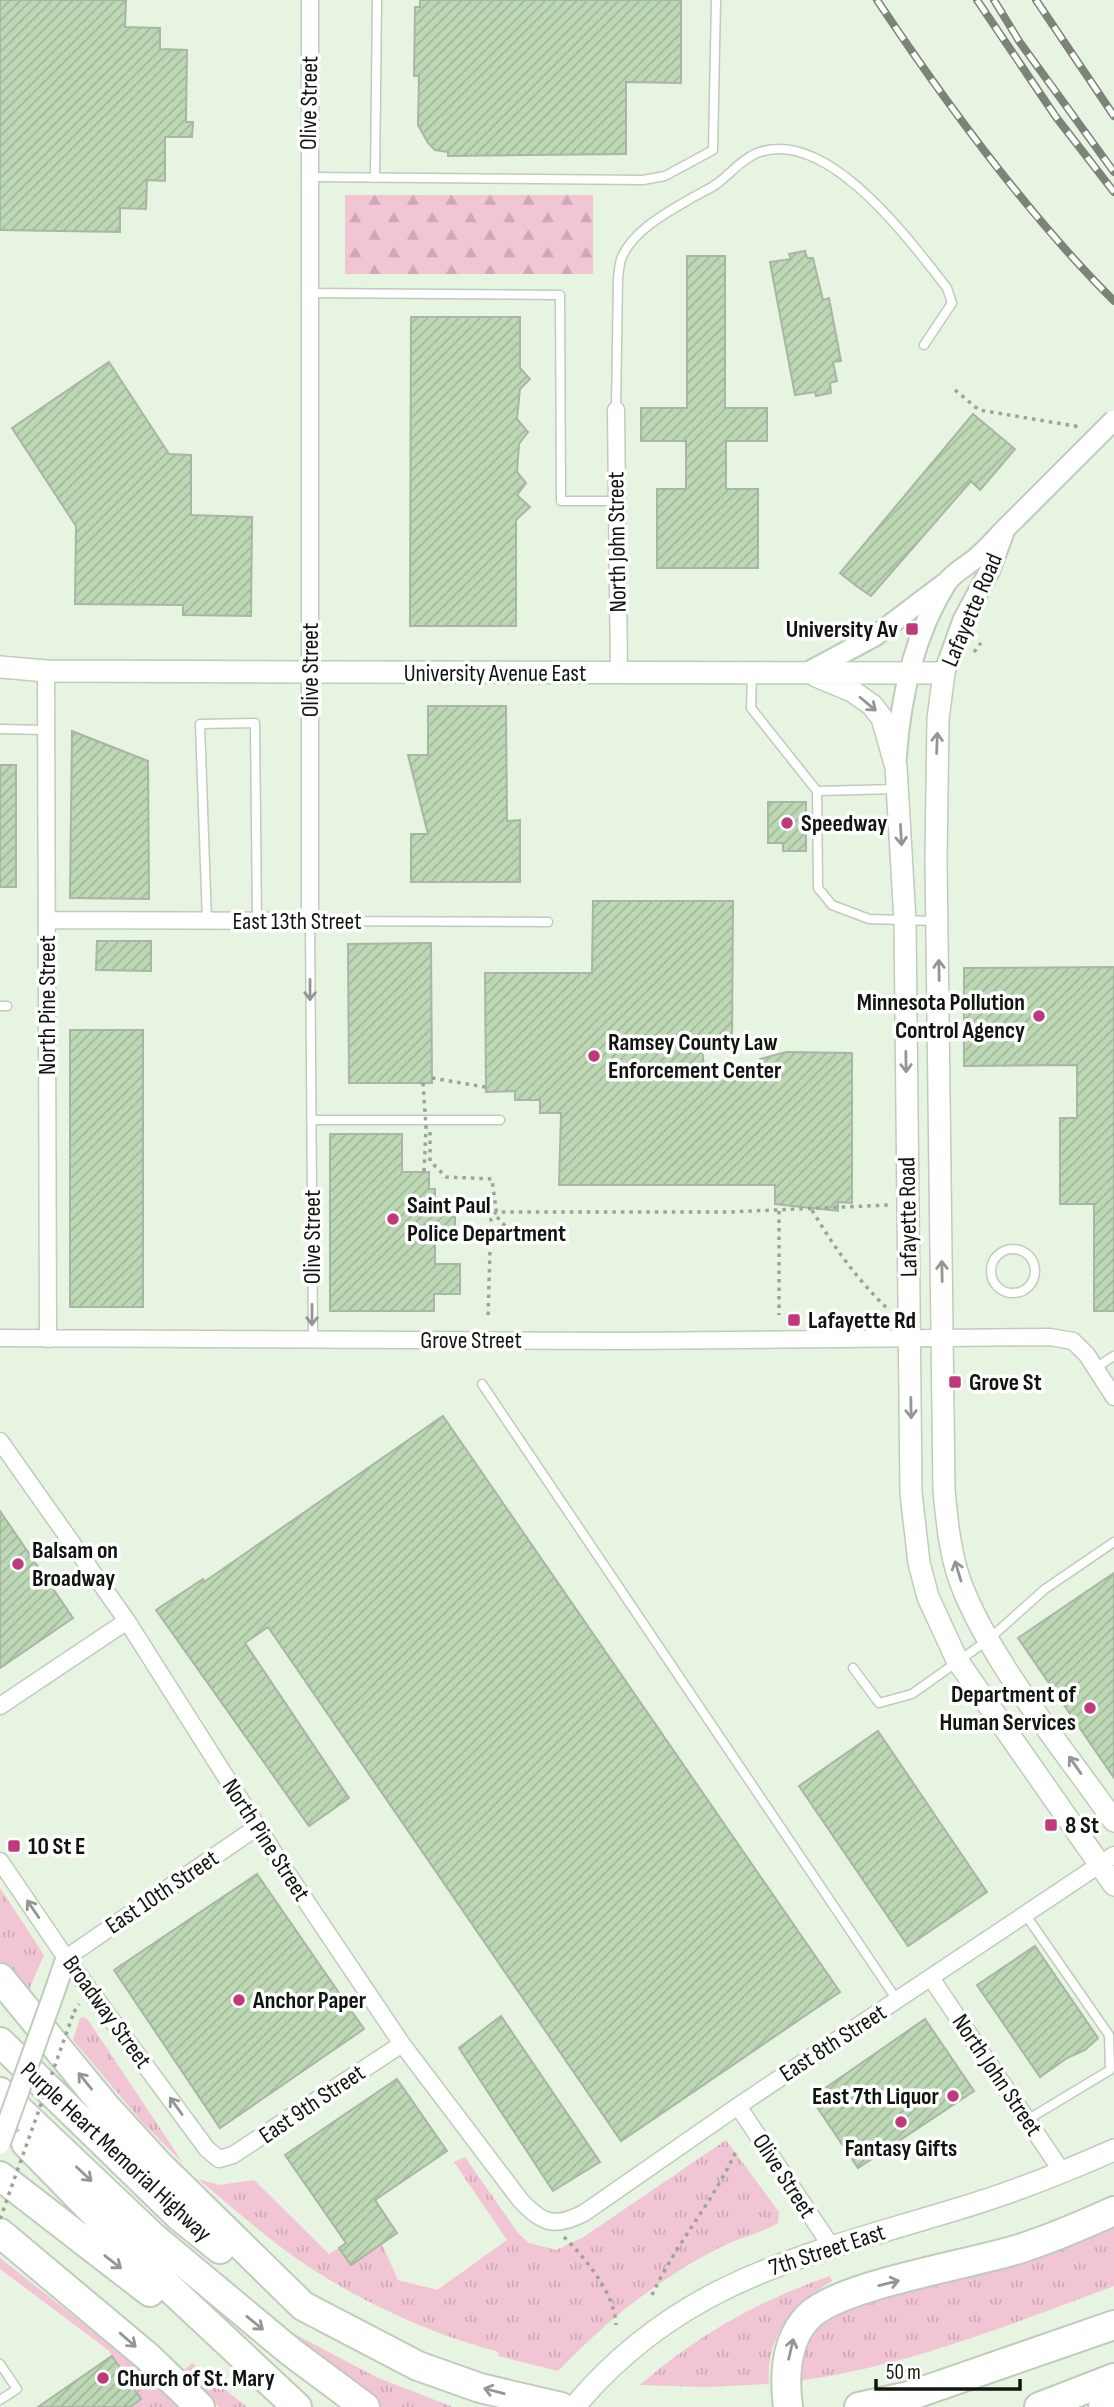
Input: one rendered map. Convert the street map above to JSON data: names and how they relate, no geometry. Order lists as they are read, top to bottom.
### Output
{
  "streets": {
    "highway": ["Purple Heart Memorial Highway"],
    "main road": ["Lafayette Road", "University Avenue East", "7th Street East"],
    "street": [
      "Olive Street",
      "North John Street",
      "East 13th Street",
      "North Pine Street",
      "Grove Street",
      "East 10th Street",
      "Broadway Street",
      "East 8th Street",
      "East 9th Street"
    ]
  },
  "crossings": [
    ["Olive Street", "University Avenue East"],
    ["Olive Street", "East 13th Street"],
    ["Olive Street", "Grove Street"],
    ["Olive Street", "East 8th Street"],
    ["Olive Street", "7th Street East"],
    ["North John Street", "University Avenue East"],
    ["North John Street", "East 8th Street"],
    ["North John Street", "7th Street East"],
    ["Lafayette Road", "University Avenue East"],
    ["Lafayette Road", "Grove Street"],
    ["Lafayette Road", "East 8th Street"],
    ["University Avenue East", "North Pine Street"],
    ["East 13th Street", "North Pine Street"],
    ["North Pine Street", "Grove Street"],
    ["North Pine Street", "East 10th Street"],
    ["North Pine Street", "East 8th Street"],
    ["North Pine Street", "East 9th Street"],
    ["East 10th Street", "Broadway Street"],
    ["Broadway Street", "East 9th Street"]
  ],
  "one_way": ["Broadway Street"],
  "places": {
    "transit": [
      "University Av",
      "Lafayette Rd",
      "Grove St",
      "8 St",
      "10 St E"
    ],
    "other": [
      "Speedway",
      "Minnesota Pollution Control Agency",
      "Ramsey County Law Enforcement Center",
      "Saint Paul Police Department",
      "Balsam on Broadway",
      "Department of Human Services",
      "Anchor Paper",
      "East 7th Liquor",
      "Fantasy Gifts",
      "Church of St. Mary"
    ]
  },
  "scale_bar": "50 m"
}
